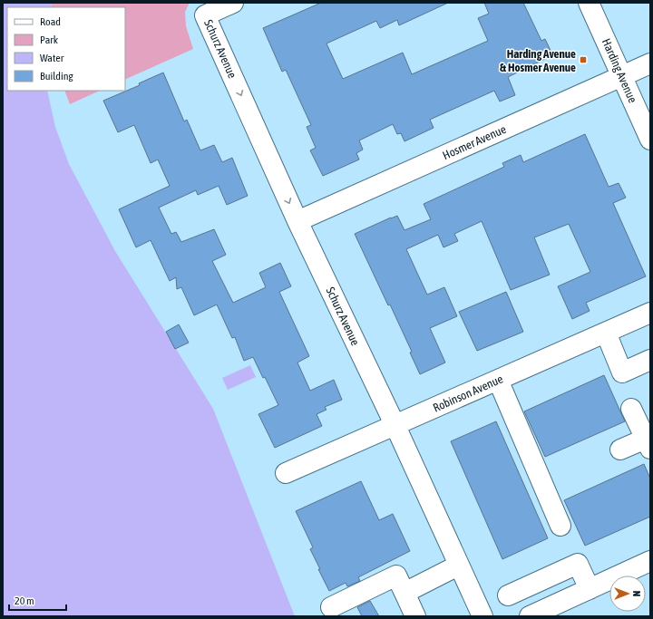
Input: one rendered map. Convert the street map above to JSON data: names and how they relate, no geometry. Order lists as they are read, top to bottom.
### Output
{
  "streets": {
    "street": [
      "Schurz Avenue",
      "Harding Avenue",
      "Hosmer Avenue",
      "Robinson Avenue"
    ]
  },
  "crossings": [
    ["Schurz Avenue", "Hosmer Avenue"],
    ["Schurz Avenue", "Robinson Avenue"],
    ["Harding Avenue", "Hosmer Avenue"]
  ],
  "places": {
    "transit": ["Harding Avenue & Hosmer Avenue"]
  },
  "legend": [
    "Road",
    "Park",
    "Water",
    "Building"
  ],
  "scale_bar": "20 m",
  "north": "right"
}
